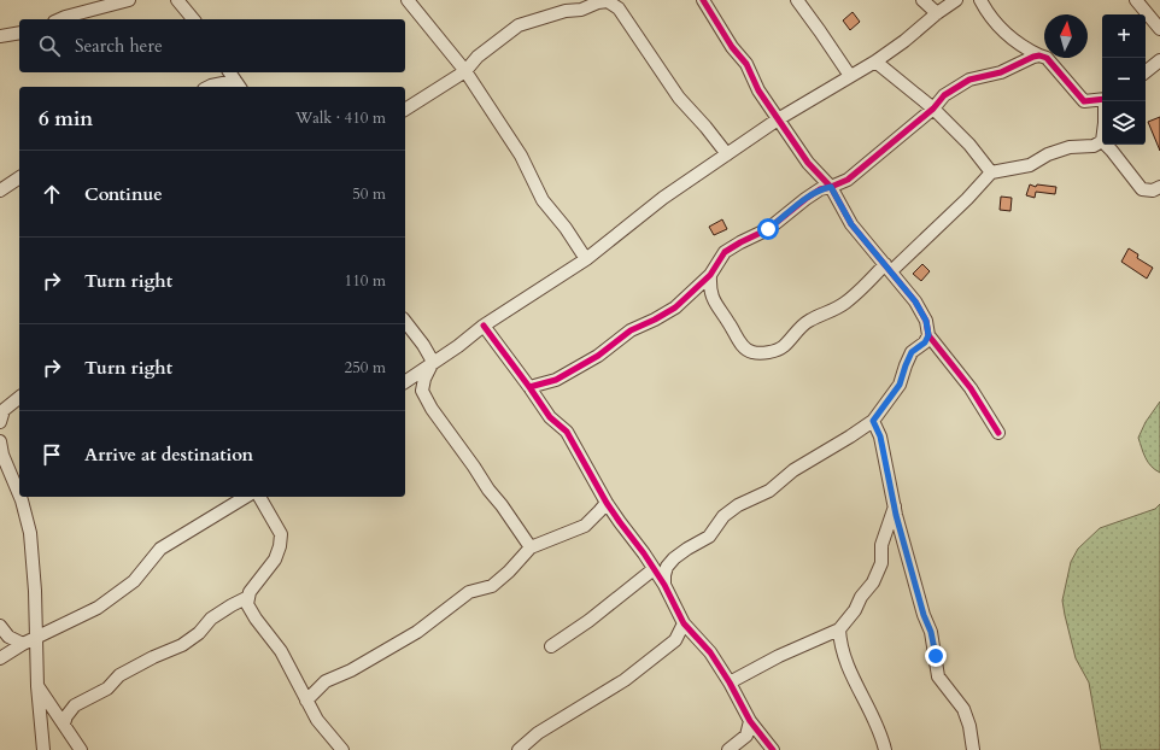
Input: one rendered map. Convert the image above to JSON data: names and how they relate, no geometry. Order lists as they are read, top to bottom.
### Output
{
  "north": "top",
  "page": {
    "map_buttons": ["+", "−"],
    "search": "Search here",
    "heading": ["6 min", "Walk · 410 m"],
    "list": [
      ["Continue", "50 m"],
      ["Turn right", "110 m"],
      ["Turn right", "250 m"],
      "Arrive at destination"
    ]
  }
}
